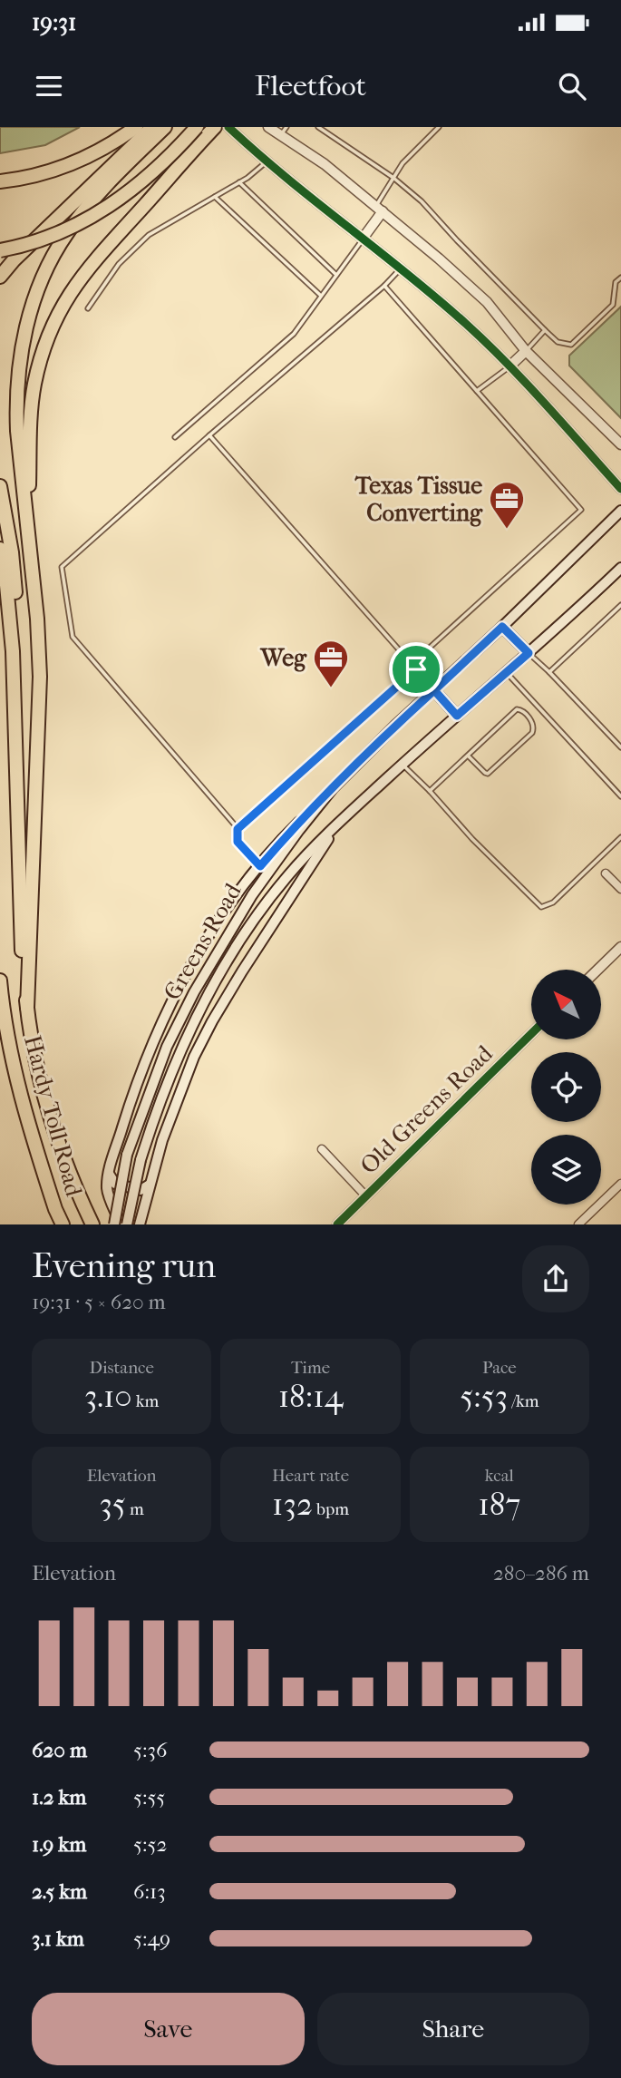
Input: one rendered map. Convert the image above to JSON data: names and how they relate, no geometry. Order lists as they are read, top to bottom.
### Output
{
  "streets": {
    "highway": ["Hardy Toll Road"],
    "main road": ["Greens Road"],
    "street": ["Old Greens Road"]
  },
  "places": {
    "office": ["Texas Tissue Converting", "Weg"]
  },
  "north": "top left",
  "page": {
    "status": "19:31",
    "header": "Fleetfoot",
    "heading": ["Evening run", "19:31 · 5 × 620 m"],
    "stats": [
      ["Distance", "3.10 km"],
      ["Time", "18:14"],
      ["Pace", "5:53 /km"],
      ["Elevation", "35 m"],
      ["Heart rate", "132 bpm"],
      ["kcal", "187"]
    ],
    "chart": ["Elevation", "280–286 m"],
    "list": [
      {
        "name": "620 m",
        "note": "5:36"
      },
      {
        "name": "1.2 km",
        "note": "5:55"
      },
      {
        "name": "1.9 km",
        "note": "5:52"
      },
      {
        "name": "2.5 km",
        "note": "6:13"
      },
      {
        "name": "3.1 km",
        "note": "5:49"
      }
    ],
    "buttons": ["Save", "Share"]
  }
}
